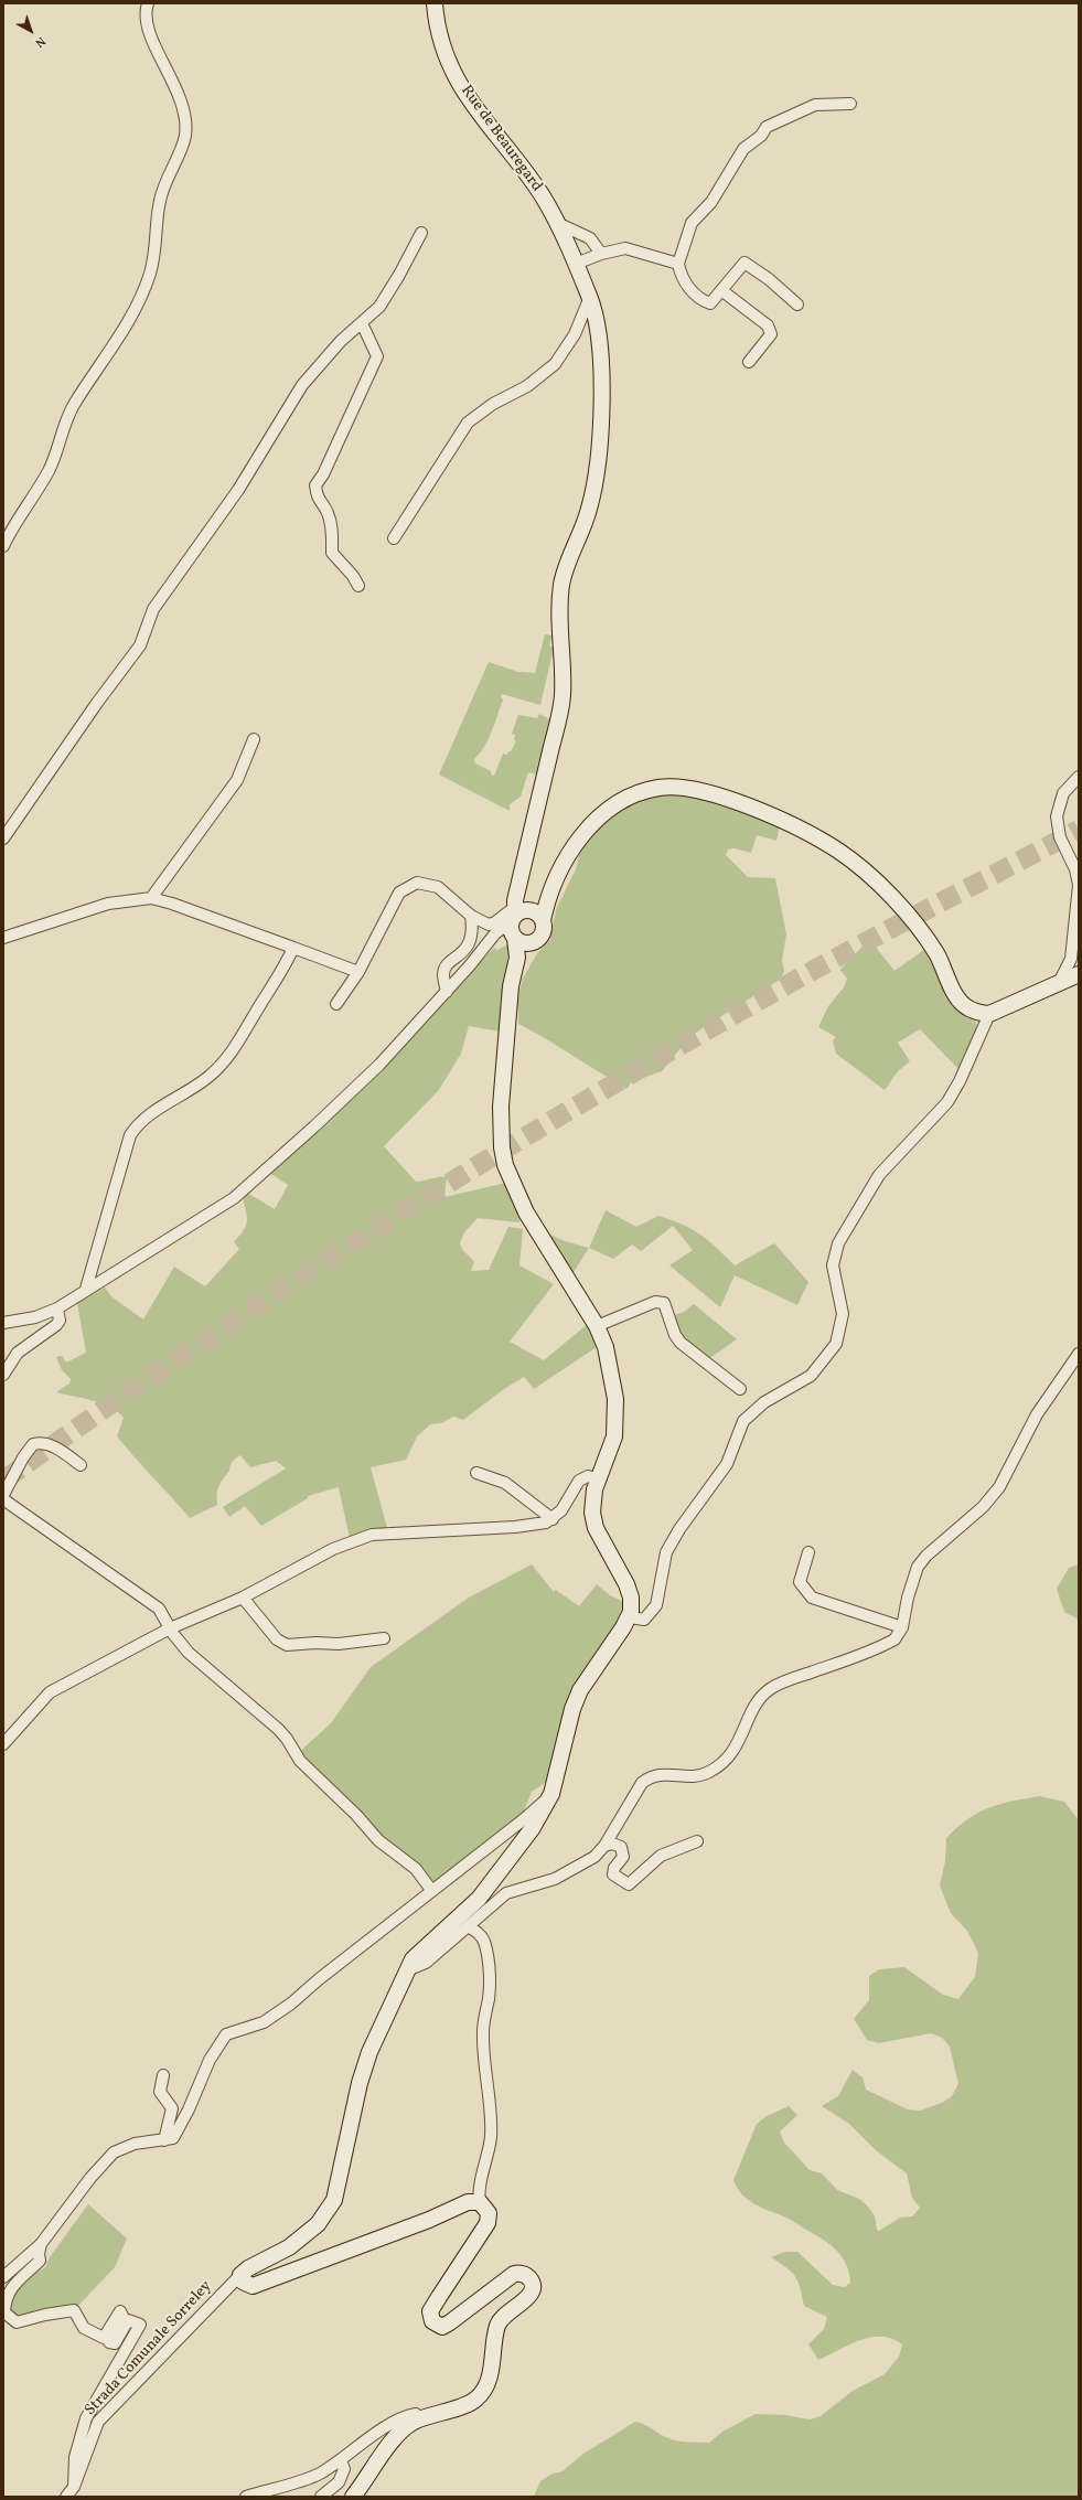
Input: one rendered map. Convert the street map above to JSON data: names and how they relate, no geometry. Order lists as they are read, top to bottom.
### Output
{
  "streets": {
    "street": ["Rue de Beauregard", "Strada Comunale Sorreley"]
  },
  "north": "bottom right"
}
